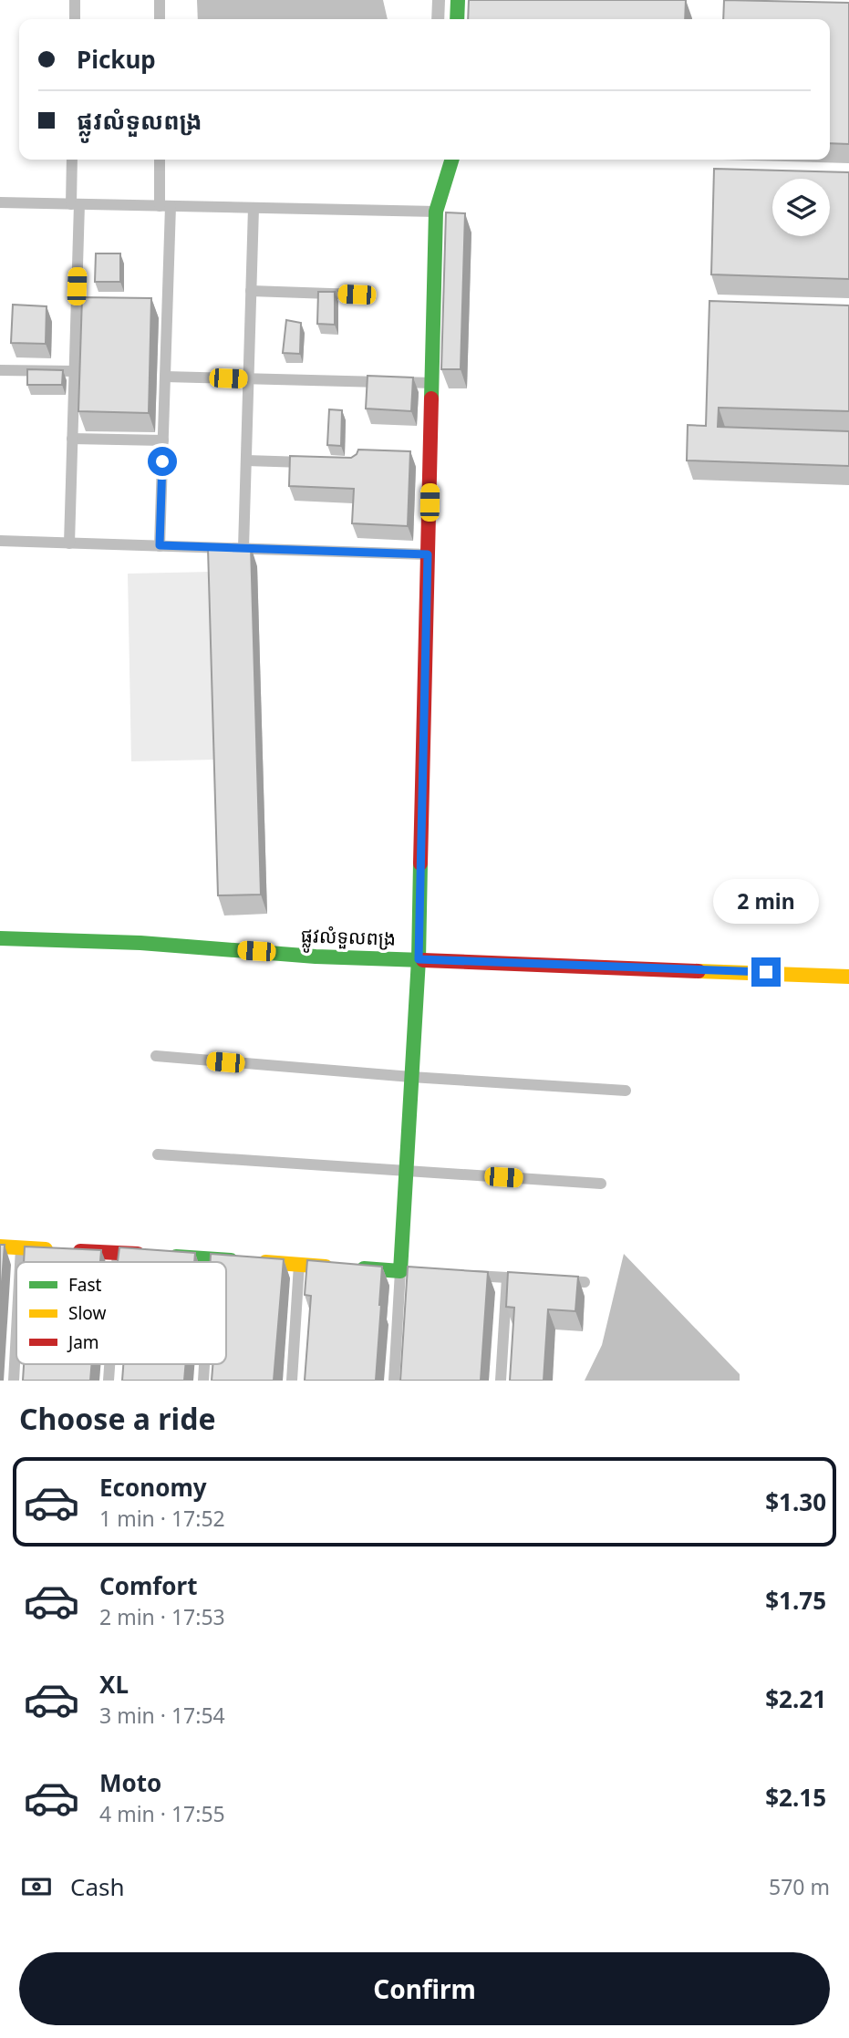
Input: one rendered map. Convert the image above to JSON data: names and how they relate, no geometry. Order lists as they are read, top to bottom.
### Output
{
  "streets": {
    "street": ["ផ្លូវលំទួលពង្រ"]
  },
  "legend": ["Fast", "Slow", "Jam"],
  "page": {
    "banner": ["Pickup", "ផ្លូវលំទួលពង្រ"],
    "bubble": "2 min",
    "heading": "Choose a ride",
    "list": [
      {
        "name": "Economy",
        "note": "1 min · 17:52",
        "value": "$1.30"
      },
      {
        "name": "Comfort",
        "note": "2 min · 17:53",
        "value": "$1.75"
      },
      {
        "name": "XL",
        "note": "3 min · 17:54",
        "value": "$2.21"
      },
      {
        "name": "Moto",
        "note": "4 min · 17:55",
        "value": "$2.15"
      }
    ],
    "pay": ["Cash", "570 m"],
    "buttons": "Confirm"
  }
}
